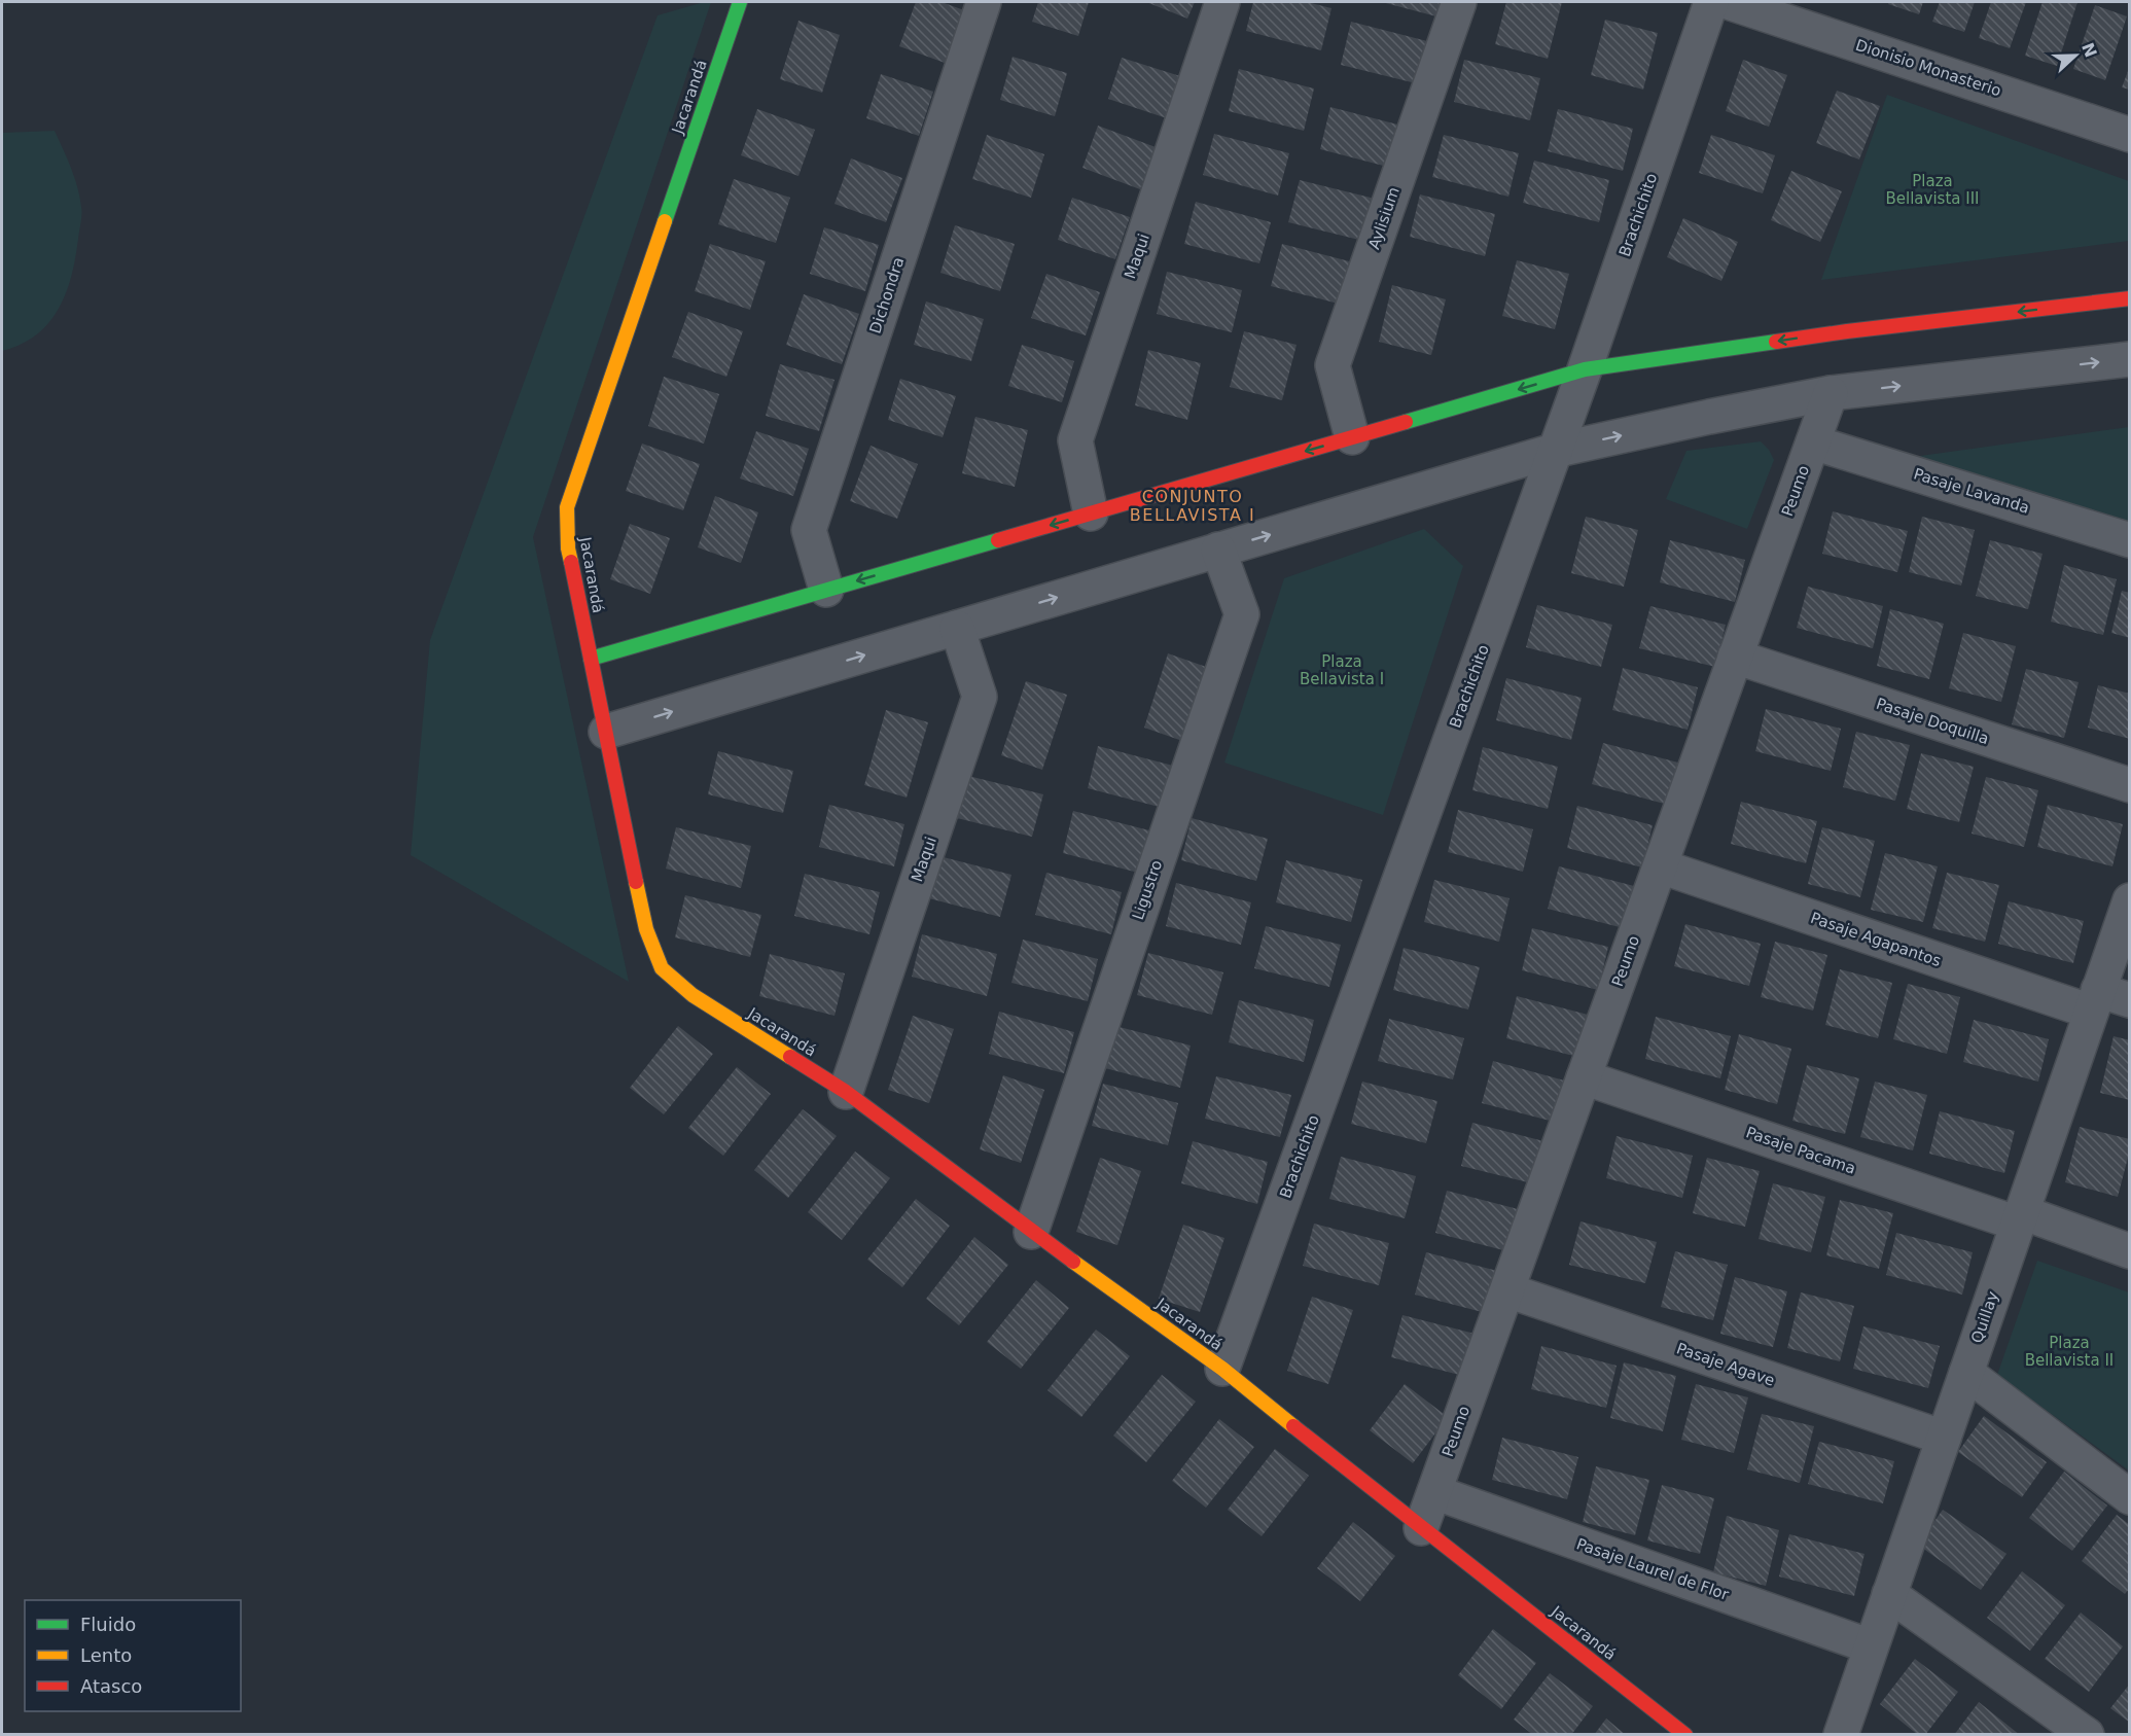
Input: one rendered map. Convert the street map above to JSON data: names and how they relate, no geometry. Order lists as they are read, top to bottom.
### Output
{
  "streets": {
    "street": [
      "Dionisio Monasterio",
      "Jacarandá",
      "Brachichito",
      "Aylisium",
      "Maqui",
      "Dichondra",
      "Peumo",
      "Pasaje Lavanda",
      "Pasaje Doquilla",
      "Ligustro",
      "Pasaje Agapantos",
      "Pasaje Pacama",
      "Quillay",
      "Pasaje Agave",
      "Pasaje Laurel de Flor"
    ]
  },
  "crossings": [
    ["Jacarandá", "Brachichito"],
    ["Jacarandá", "Maqui"],
    ["Jacarandá", "Peumo"],
    ["Jacarandá", "Ligustro"],
    ["Peumo", "Pasaje Lavanda"],
    ["Peumo", "Pasaje Doquilla"],
    ["Peumo", "Pasaje Agapantos"],
    ["Peumo", "Pasaje Pacama"],
    ["Peumo", "Pasaje Agave"],
    ["Peumo", "Pasaje Laurel de Flor"],
    ["Pasaje Agapantos", "Quillay"],
    ["Pasaje Pacama", "Quillay"],
    ["Quillay", "Pasaje Agave"],
    ["Quillay", "Pasaje Laurel de Flor"]
  ],
  "districts": ["CONJUNTO BELLAVISTA I"],
  "parks": ["Plaza Bellavista III", "Plaza Bellavista I", "Plaza Bellavista II"],
  "legend": ["Fluido", "Lento", "Atasco"],
  "north": "right"
}
